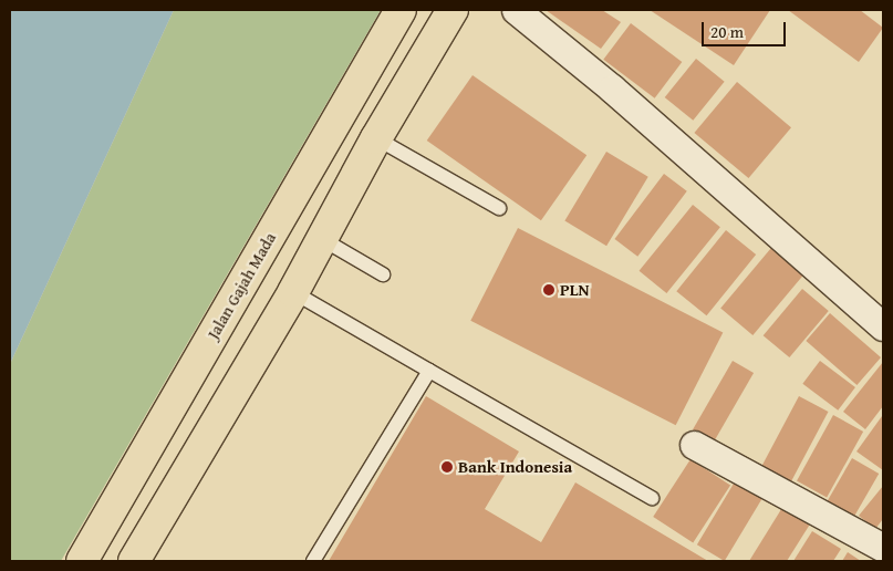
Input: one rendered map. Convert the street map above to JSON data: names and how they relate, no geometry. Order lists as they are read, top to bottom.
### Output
{
  "streets": {
    "highway": ["Jalan Gajah Mada"]
  },
  "places": ["PLN", "Bank Indonesia"],
  "scale_bar": "20 m"
}
